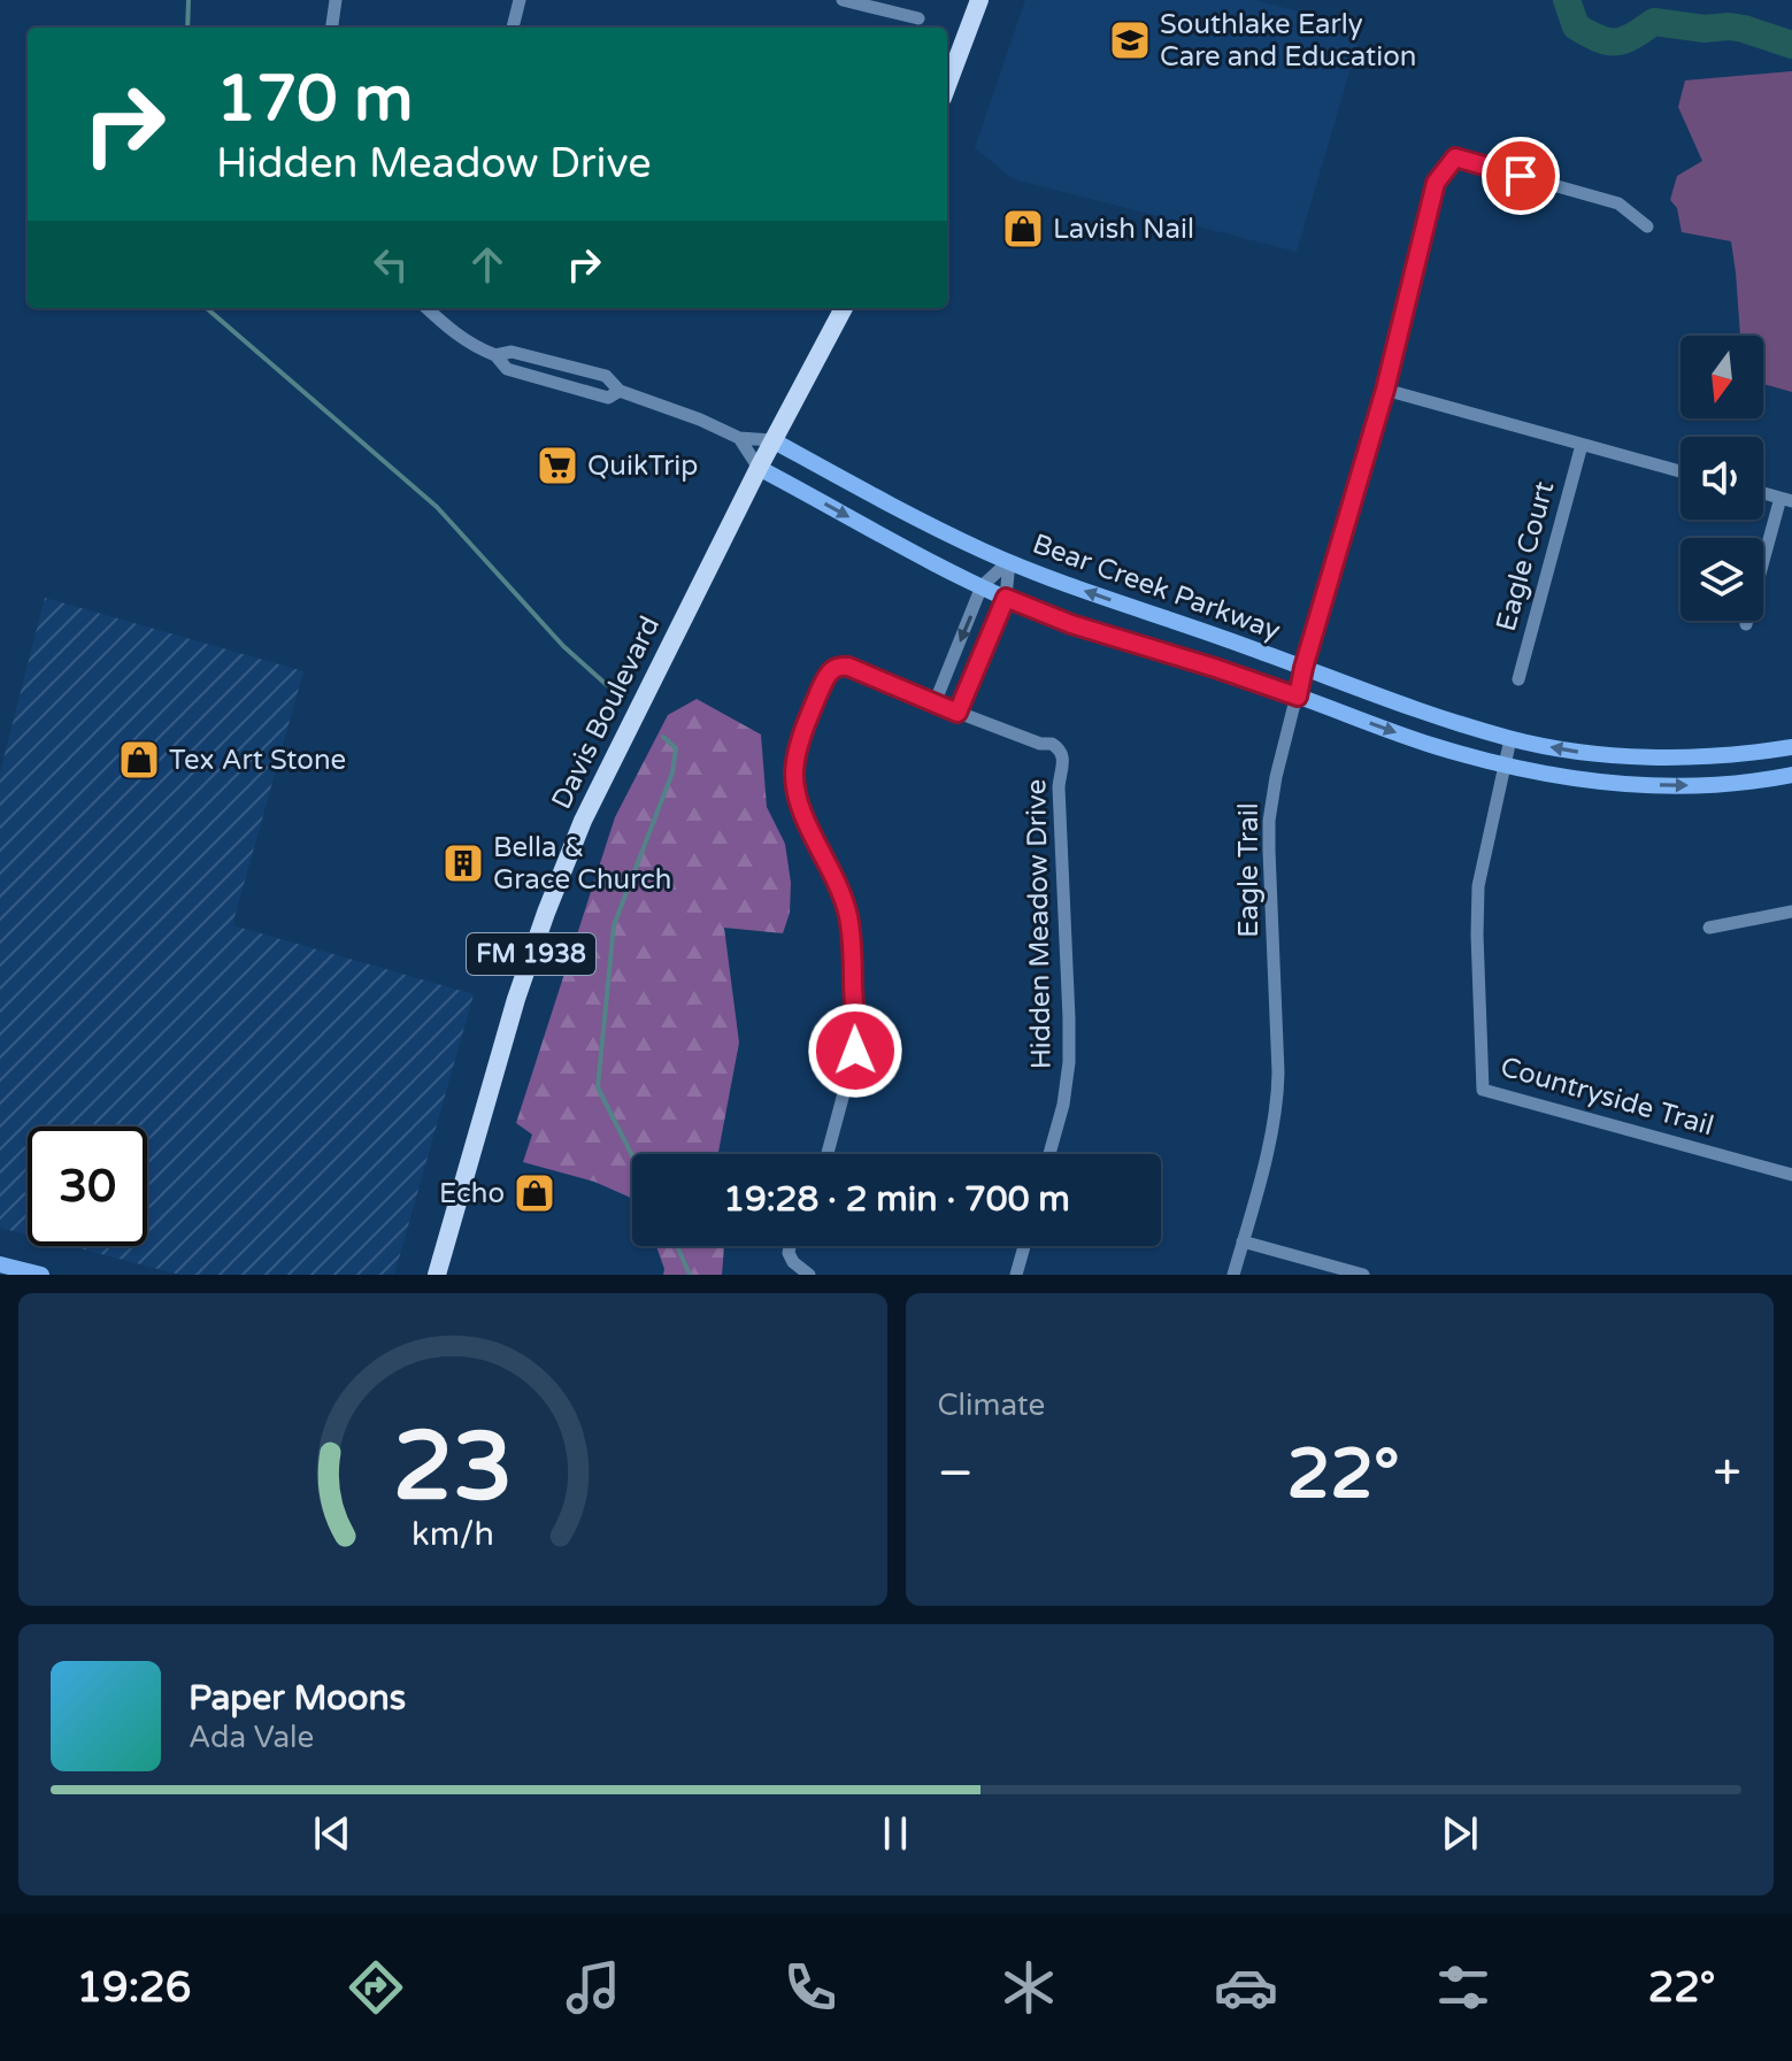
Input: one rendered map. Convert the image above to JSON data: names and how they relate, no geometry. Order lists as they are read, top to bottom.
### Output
{
  "streets": {
    "main road": ["Bear Creek Parkway", "Davis Boulevard", "FM 1938"],
    "street": [
      "Eagle Court",
      "Eagle Trail",
      "Hidden Meadow Drive",
      "Countryside Trail"
    ]
  },
  "crossings": [
    ["Bear Creek Parkway", "Davis Boulevard"],
    ["Bear Creek Parkway", "Eagle Trail"],
    ["Bear Creek Parkway", "Countryside Trail"]
  ],
  "places": {
    "school or university": ["Southlake Early Care and Education"],
    "shop": ["Lavish Nail", "Tex Art Stone", "Echo"],
    "supermarket": ["QuikTrip"],
    "building": ["Bella & Grace Church"]
  },
  "north": "bottom",
  "page": {
    "turn": ["170 m", "Hidden Meadow Drive"],
    "limit": "30",
    "trip": "19:28 · 2 min · 700 m",
    "tile": "Climate",
    "heat": ["−", "22°", "+"],
    "song": ["Paper Moons", "Ada Vale"],
    "tabs": ["19:26", "22°"],
    "gauge": ["23", "km/h"]
  }
}
